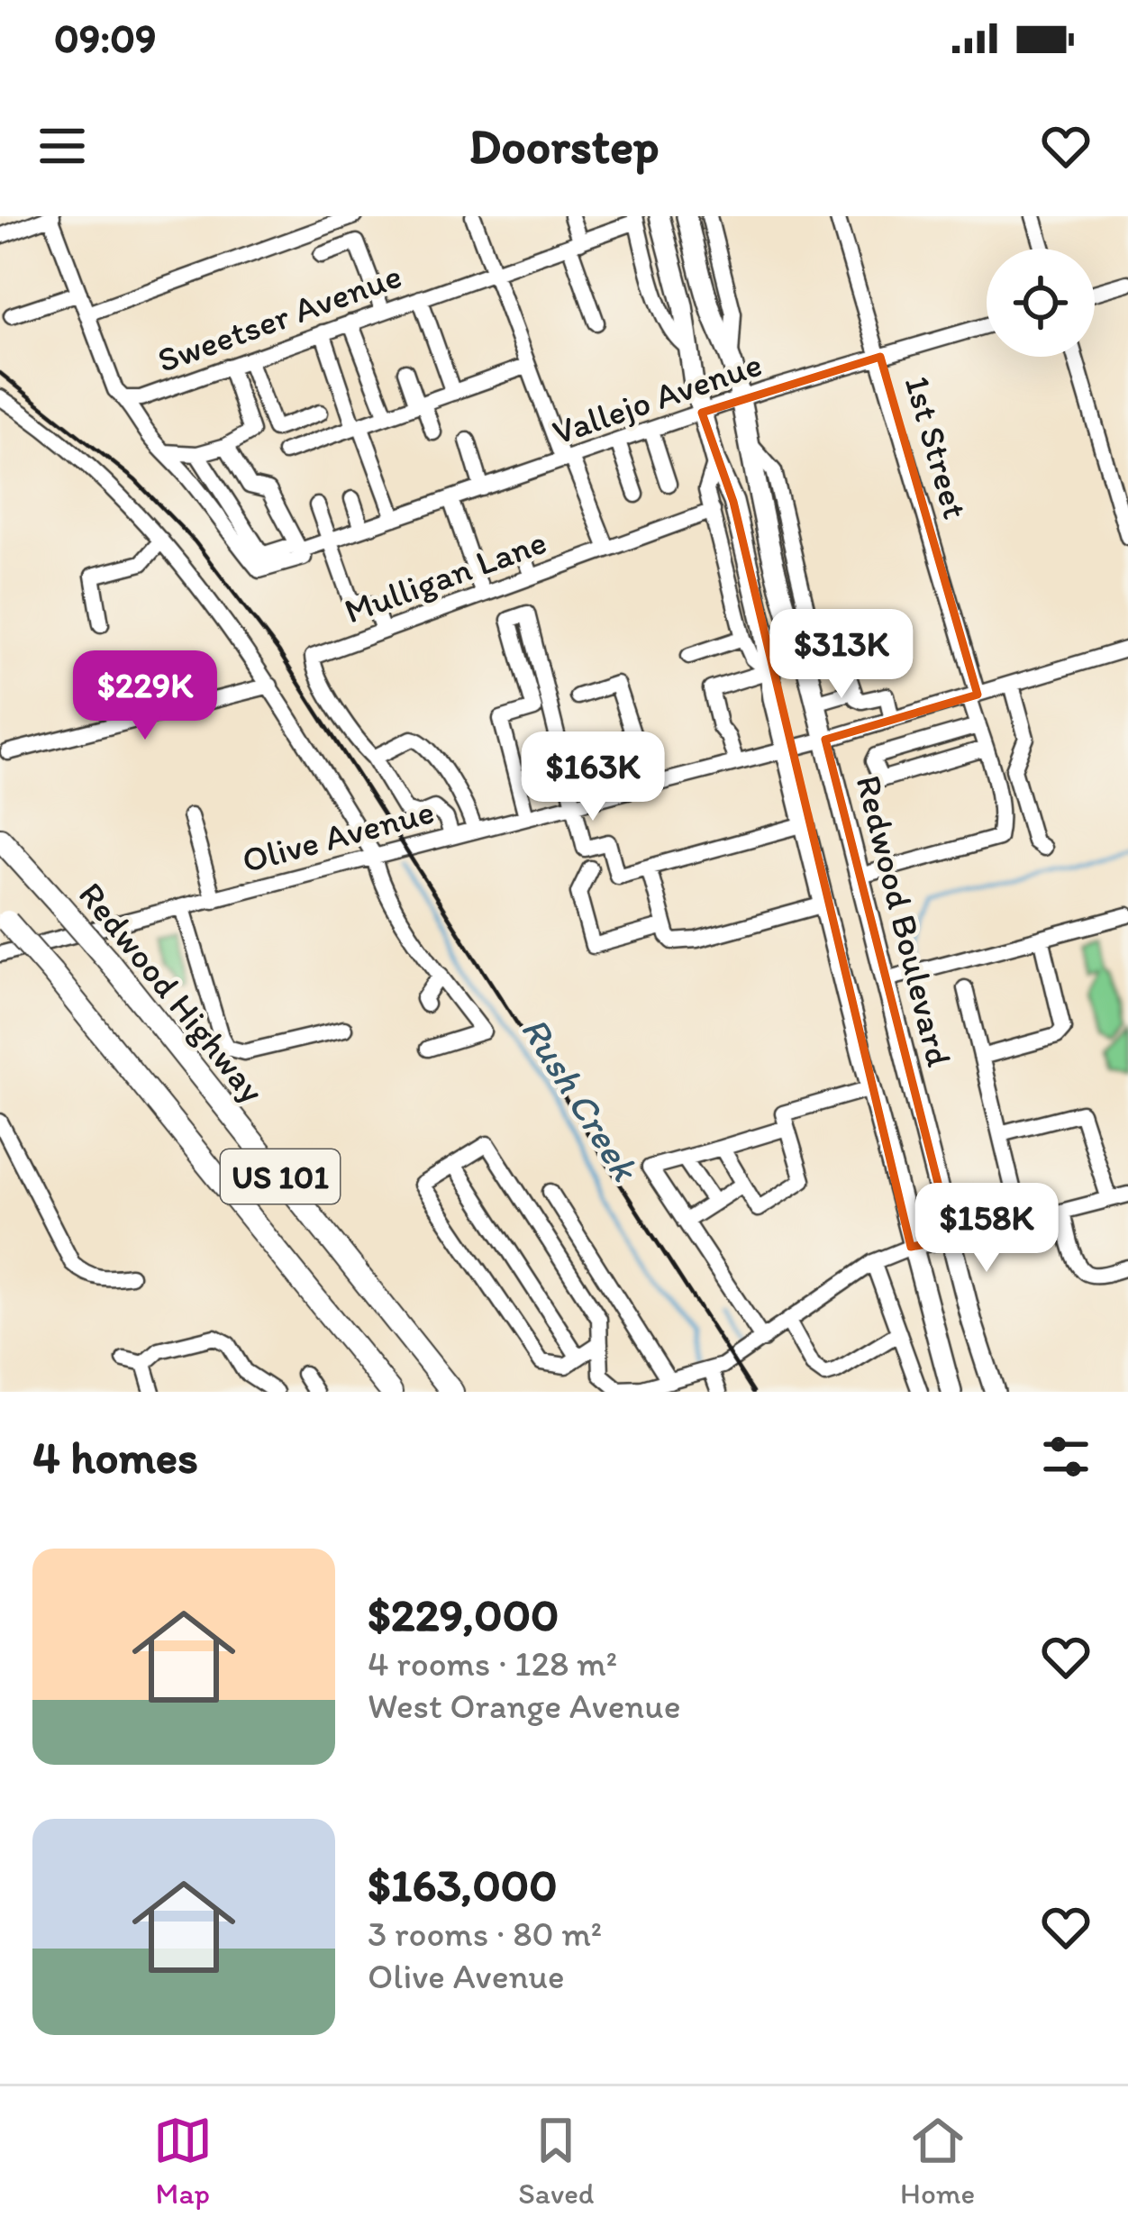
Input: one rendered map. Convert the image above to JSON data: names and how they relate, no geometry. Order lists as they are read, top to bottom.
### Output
{
  "streets": {
    "highway": ["Redwood Highway", "US 101"],
    "main road": ["Redwood Boulevard"],
    "street": [
      "Sweetser Avenue",
      "Vallejo Avenue",
      "1st Street",
      "Mulligan Lane",
      "Olive Avenue"
    ]
  },
  "crossings": [
    ["Vallejo Avenue", "1st Street"],
    ["Vallejo Avenue", "Redwood Boulevard"],
    ["1st Street", "Olive Avenue"],
    ["1st Street", "Redwood Boulevard"],
    ["Olive Avenue", "Redwood Boulevard"]
  ],
  "water": ["Rush Creek"],
  "page": {
    "status": "09:09",
    "header": "Doorstep",
    "price": [
      "$313K",
      "$229K",
      "$163K",
      "$158K"
    ],
    "heading": "4 homes",
    "list": [
      {
        "name": "$229,000",
        "note": "4 rooms · 128 m² · West Orange Avenue"
      },
      {
        "name": "$163,000",
        "note": "3 rooms · 80 m² · Olive Avenue"
      }
    ],
    "tabs": ["Map", "Saved", "Home"]
  }
}
